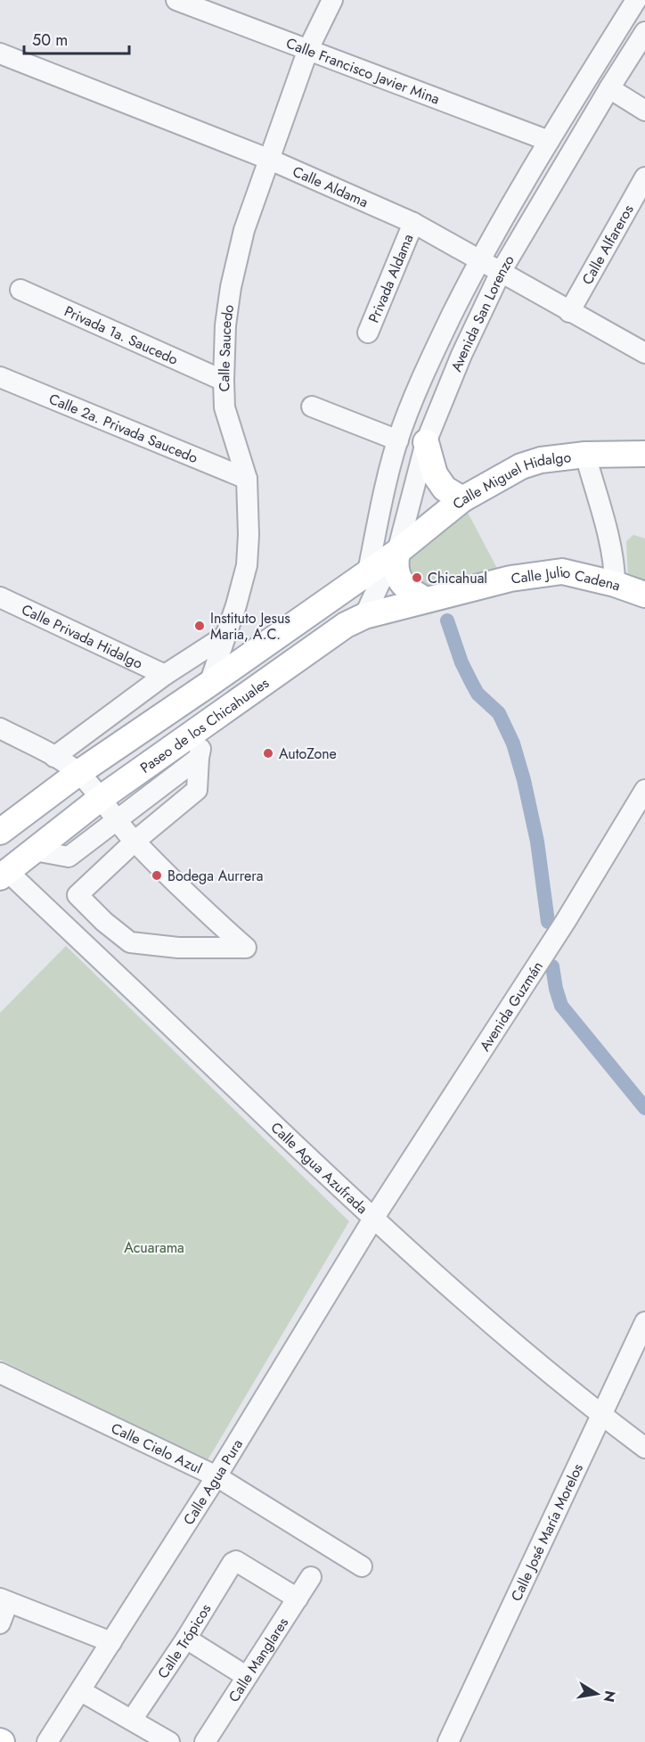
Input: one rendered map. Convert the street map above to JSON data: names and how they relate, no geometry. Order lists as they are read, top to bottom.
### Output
{
  "streets": {
    "main road": ["Calle Miguel Hidalgo", "Calle Julio Cadena", "Paseo de los Chicahuales"],
    "street": [
      "Calle Francisco Javier Mina",
      "Calle Aldama",
      "Calle Alfareros",
      "Privada Aldama",
      "Avenida San Lorenzo",
      "Privada 1a. Saucedo",
      "Calle Saucedo",
      "Calle 2a. Privada Saucedo",
      "Calle Privada Hidalgo",
      "Avenida Guzmán",
      "Calle Agua Azufrada",
      "Calle Cielo Azul",
      "Calle Agua Pura",
      "Calle José María Morelos",
      "Calle Trópicos",
      "Calle Manglares"
    ]
  },
  "crossings": [
    ["Calle Francisco Javier Mina", "Avenida San Lorenzo"],
    ["Calle Francisco Javier Mina", "Calle Saucedo"],
    ["Calle Aldama", "Calle Alfareros"],
    ["Calle Aldama", "Privada Aldama"],
    ["Calle Aldama", "Avenida San Lorenzo"],
    ["Calle Aldama", "Calle Saucedo"],
    ["Avenida San Lorenzo", "Calle Miguel Hidalgo"],
    ["Avenida San Lorenzo", "Paseo de los Chicahuales"],
    ["Privada 1a. Saucedo", "Calle Saucedo"],
    ["Calle Saucedo", "Calle 2a. Privada Saucedo"],
    ["Calle Julio Cadena", "Paseo de los Chicahuales"],
    ["Paseo de los Chicahuales", "Calle Agua Azufrada"],
    ["Avenida Guzmán", "Calle Agua Azufrada"],
    ["Avenida Guzmán", "Calle Agua Pura"],
    ["Calle Agua Azufrada", "Calle Agua Pura"],
    ["Calle Agua Azufrada", "Calle José María Morelos"],
    ["Calle Cielo Azul", "Calle Agua Pura"],
    ["Calle Trópicos", "Calle Manglares"]
  ],
  "parks": ["Acuarama"],
  "places": [
    "Chicahual",
    "Instituto Jesus Maria, A.C.",
    "AutoZone",
    "Bodega Aurrera"
  ],
  "scale_bar": "50 m",
  "north": "right"
}
